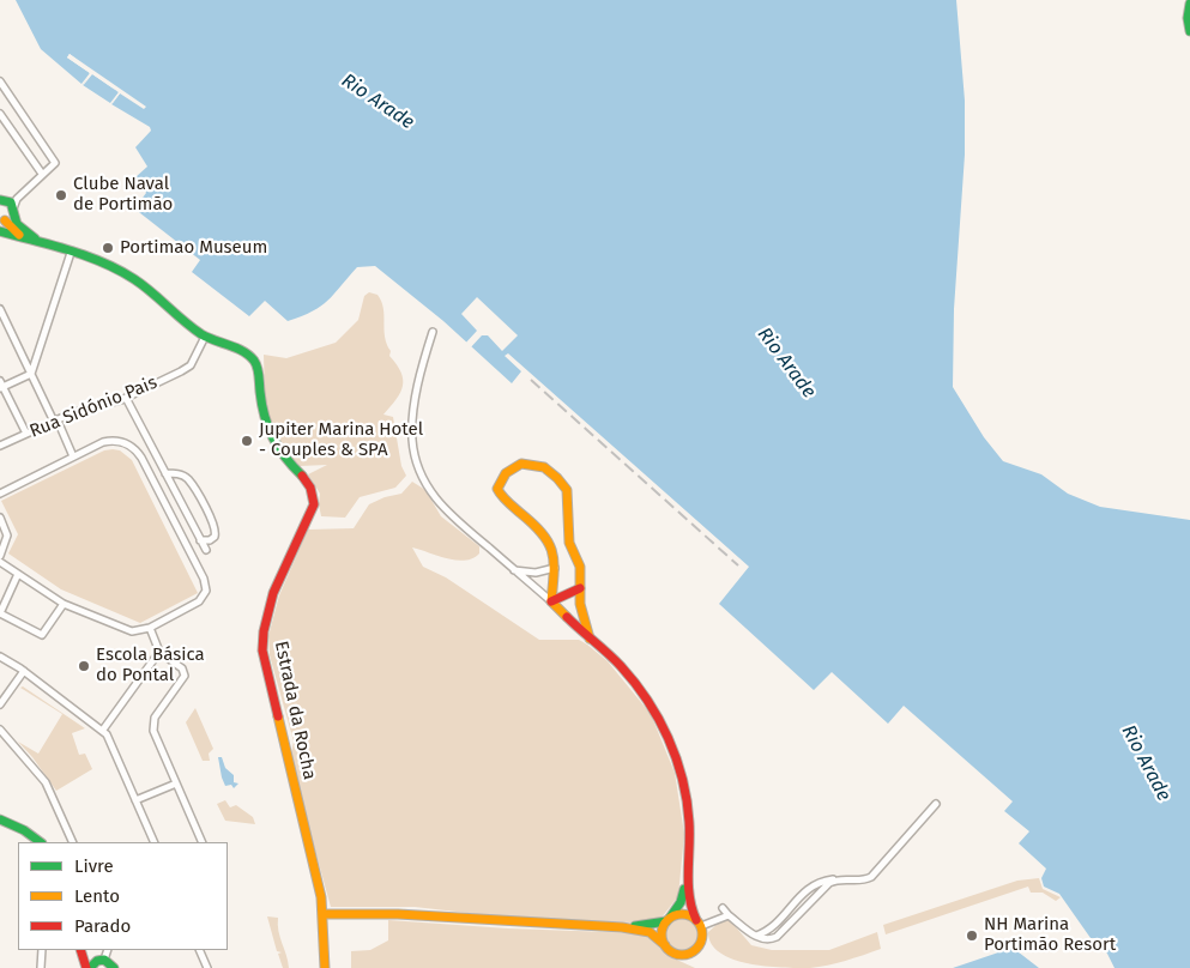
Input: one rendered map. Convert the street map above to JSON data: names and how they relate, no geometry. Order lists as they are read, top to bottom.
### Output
{
  "streets": {
    "street": ["Rua Sidónio Pais", "Estrada da Rocha"]
  },
  "crossings": [
    ["Rua Sidónio Pais", "Estrada da Rocha"]
  ],
  "water": ["Rio Arade"],
  "places": [
    "Clube Naval de Portimão",
    "Portimao Museum",
    "Jupiter Marina Hotel - Couples & SPA",
    "Escola Básica do Pontal",
    "NH Marina Portimão Resort"
  ],
  "legend": ["Livre", "Lento", "Parado"]
}
